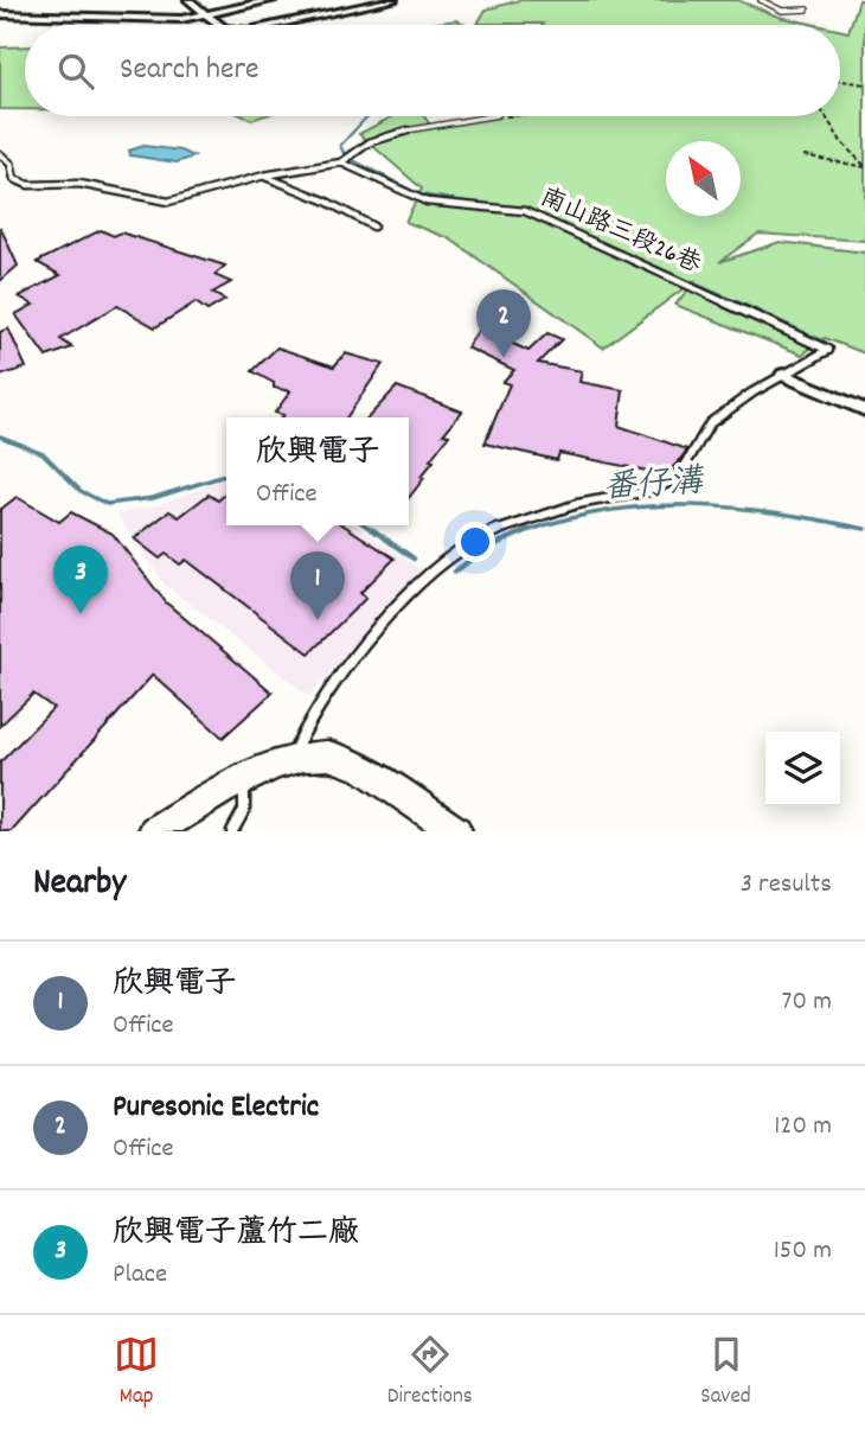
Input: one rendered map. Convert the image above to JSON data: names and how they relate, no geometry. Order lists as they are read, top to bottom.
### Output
{
  "streets": {
    "lane": ["南山路三段26巷"]
  },
  "water": ["番仔溝"],
  "north": "top left",
  "page": {
    "search": "Search here",
    "pins": ["2", "3", "1"],
    "popup": ["欣興電子", "Office"],
    "heading": ["Nearby", "3 results"],
    "list": [
      {
        "mark": "1",
        "name": "欣興電子",
        "note": "Office",
        "value": "70 m"
      },
      {
        "mark": "2",
        "name": "Puresonic Electric",
        "note": "Office",
        "value": "120 m"
      },
      {
        "mark": "3",
        "name": "欣興電子蘆竹二廠",
        "note": "Place",
        "value": "150 m"
      }
    ],
    "nav": ["Map", "Directions", "Saved"]
  }
}
